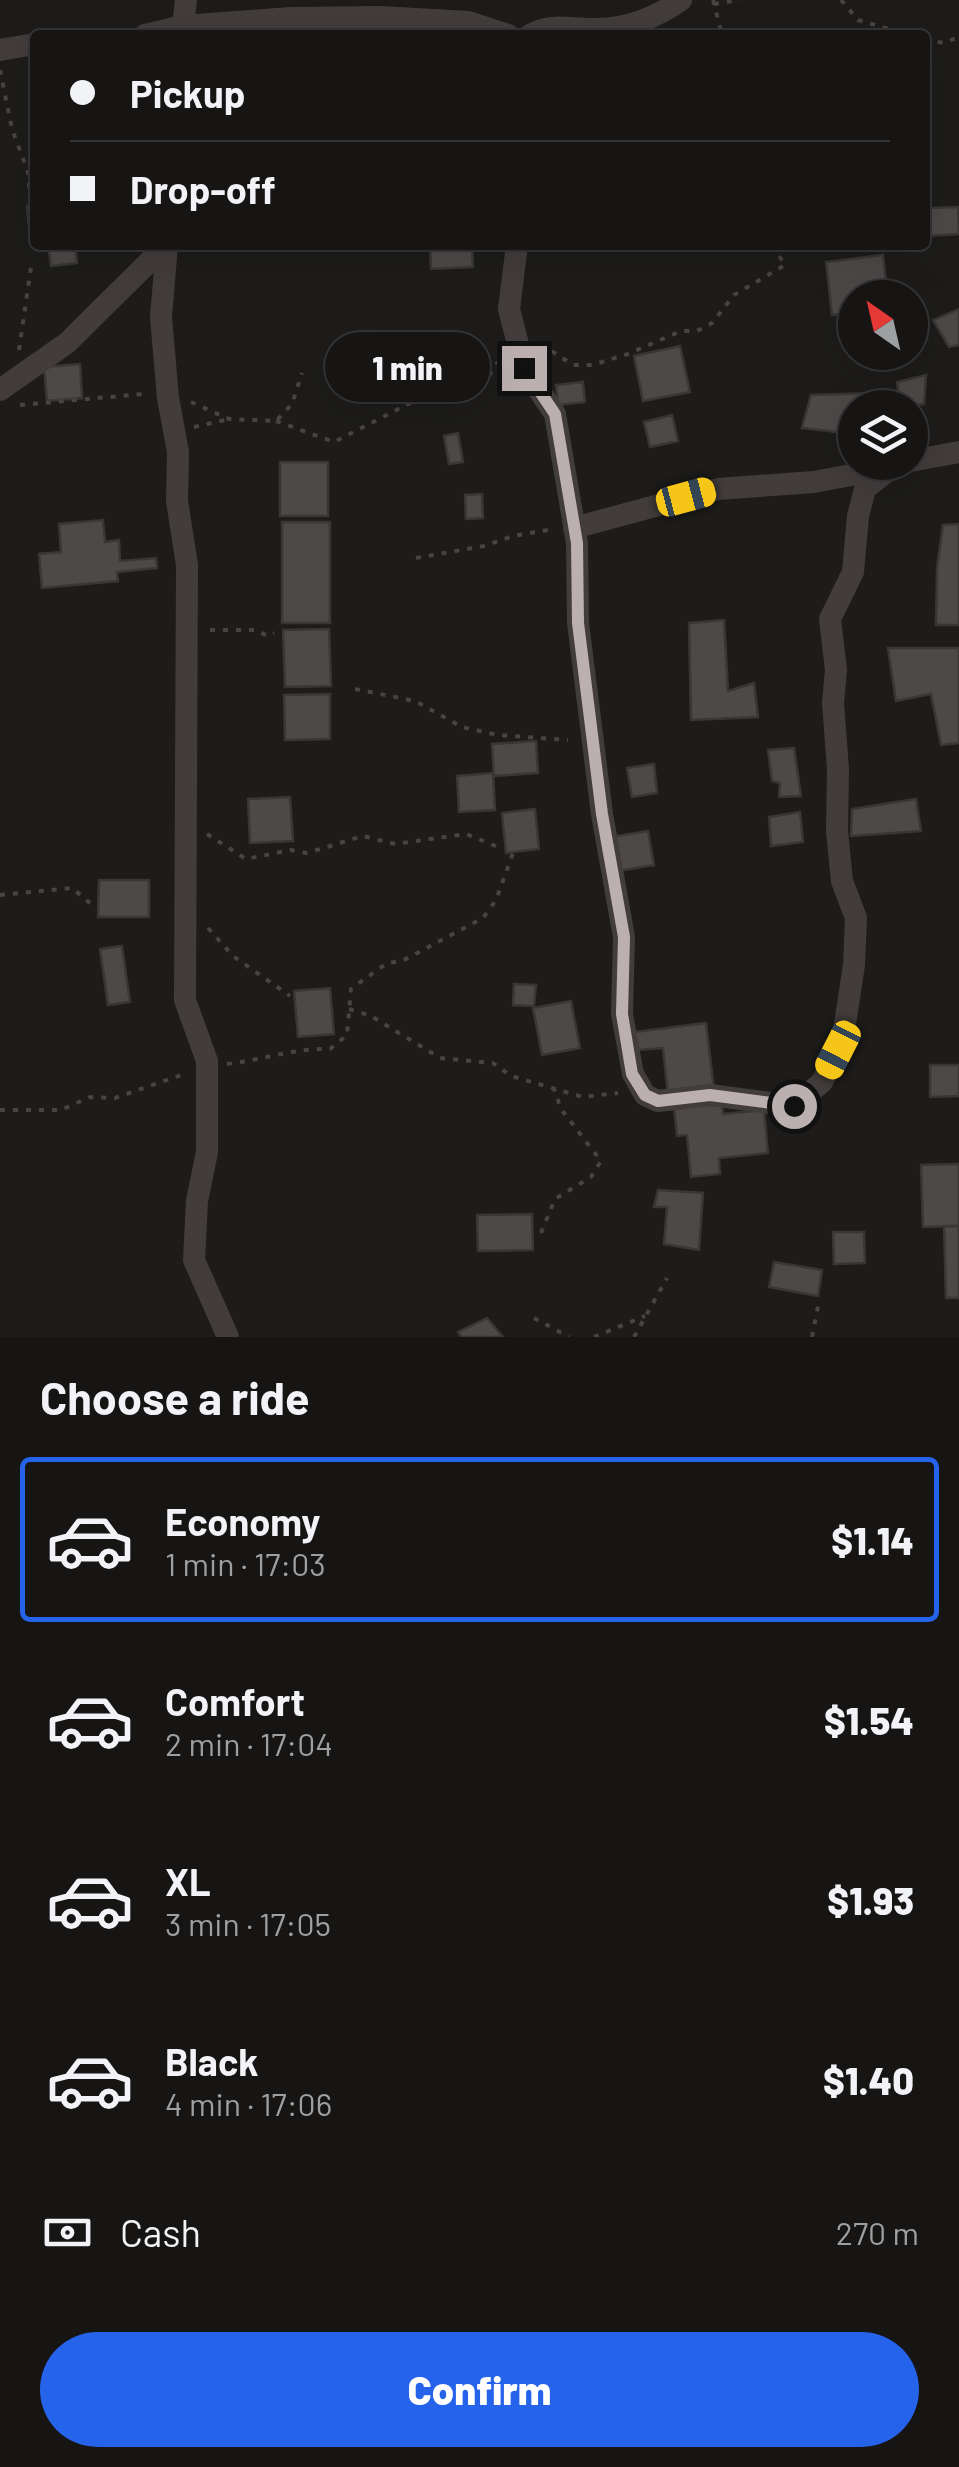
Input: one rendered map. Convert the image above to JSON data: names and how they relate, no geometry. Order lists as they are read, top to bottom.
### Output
{
  "north": "top left",
  "page": {
    "banner": ["Pickup", "Drop-off"],
    "bubble": "1 min",
    "heading": "Choose a ride",
    "list": [
      {
        "name": "Economy",
        "note": "1 min · 17:03",
        "value": "$1.14"
      },
      {
        "name": "Comfort",
        "note": "2 min · 17:04",
        "value": "$1.54"
      },
      {
        "name": "XL",
        "note": "3 min · 17:05",
        "value": "$1.93"
      },
      {
        "name": "Black",
        "note": "4 min · 17:06",
        "value": "$1.40"
      }
    ],
    "pay": ["Cash", "270 m"],
    "buttons": "Confirm"
  }
}
